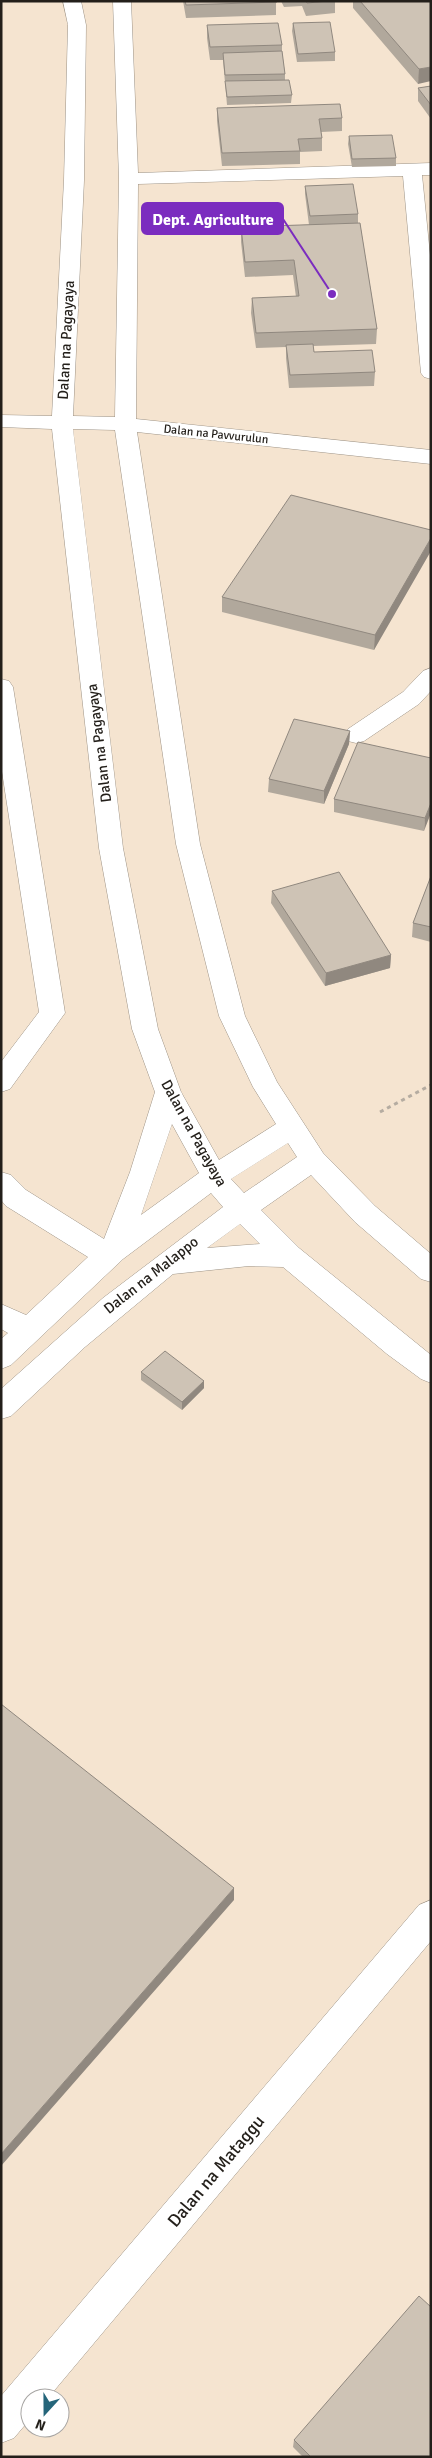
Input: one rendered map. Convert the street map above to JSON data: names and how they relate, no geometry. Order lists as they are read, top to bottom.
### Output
{
  "streets": {
    "street": [
      "Dalan na Pagayaya",
      "Dalan na Pavvurulun",
      "Dalan na Malappo",
      "Dalan na Mataggu"
    ]
  },
  "crossings": [
    ["Dalan na Pagayaya", "Dalan na Pavvurulun"],
    ["Dalan na Pagayaya", "Dalan na Malappo"]
  ],
  "places": ["Dept. Agriculture"],
  "north": "bottom"
}
